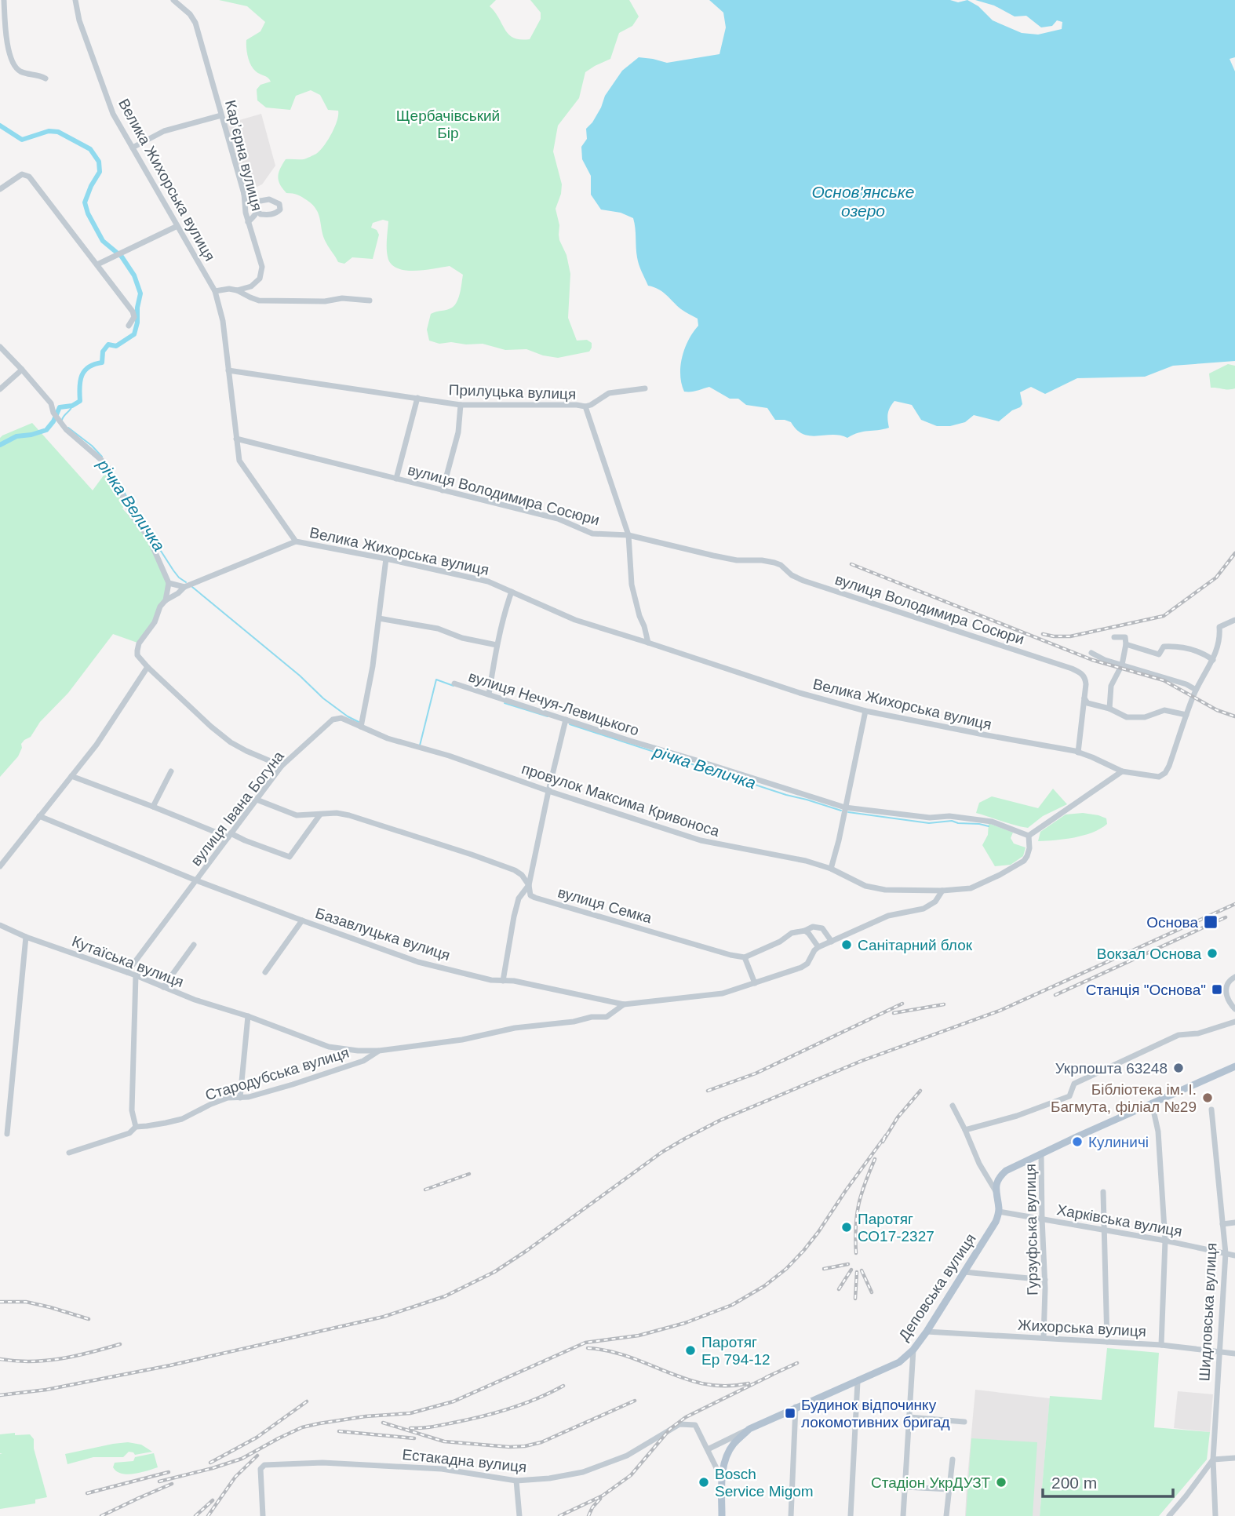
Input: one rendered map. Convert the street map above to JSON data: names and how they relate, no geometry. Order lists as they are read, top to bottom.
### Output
{
  "streets": {
    "main road": ["Деповська вулиця"],
    "street": [
      "Кар’єрна вулиця",
      "Велика Жихорська вулиця",
      "Прилуцька вулиця",
      "вулиця Володимира Сосюри",
      "вулиця Нечуя-Левицького",
      "провулок Максима Кривоноса",
      "вулиця Івана Богуна",
      "вулиця Семка",
      "Базавлуцька вулиця",
      "Кутаїська вулиця",
      "Стародубська вулиця",
      "Харківська вулиця",
      "Гурзуфська вулиця",
      "Шидловська вулиця",
      "Жихорська вулиця",
      "Естакадна вулиця"
    ]
  },
  "crossings": [
    ["Кар’єрна вулиця", "Велика Жихорська вулиця"],
    ["Велика Жихорська вулиця", "Прилуцька вулиця"],
    ["Велика Жихорська вулиця", "вулиця Володимира Сосюри"],
    ["Прилуцька вулиця", "вулиця Володимира Сосюри"],
    ["вулиця Нечуя-Левицького", "провулок Максима Кривоноса"],
    ["провулок Максима Кривоноса", "вулиця Івана Богуна"],
    ["вулиця Івана Богуна", "вулиця Семка"],
    ["вулиця Івана Богуна", "Базавлуцька вулиця"],
    ["вулиця Івана Богуна", "Кутаїська вулиця"],
    ["Базавлуцька вулиця", "Стародубська вулиця"],
    ["Кутаїська вулиця", "Стародубська вулиця"],
    ["Харківська вулиця", "Гурзуфська вулиця"],
    ["Харківська вулиця", "Деповська вулиця"],
    ["Харківська вулиця", "Шидловська вулиця"],
    ["Гурзуфська вулиця", "Жихорська вулиця"],
    ["Деповська вулиця", "Жихорська вулиця"],
    ["Шидловська вулиця", "Жихорська вулиця"]
  ],
  "water": ["Основ'янське озеро", "річка Величка"],
  "parks": ["Щербачівський Бір"],
  "places": {
    "transit": ["Основа", "Станція \"Основа\"", "Будинок відпочинку локомотивних бригад"],
    "other": [
      "Санітарний блок",
      "Вокзал Основа",
      "Укрпошта 63248",
      "Бібліотека ім. І. Багмута, філіал №29",
      "Кулиничі",
      "Паротяг СО17-2327",
      "Паротяг Ер 794-12",
      "Bosch Service Migom",
      "Стадіон УкрДУЗТ"
    ]
  },
  "scale_bar": "200 m"
}
